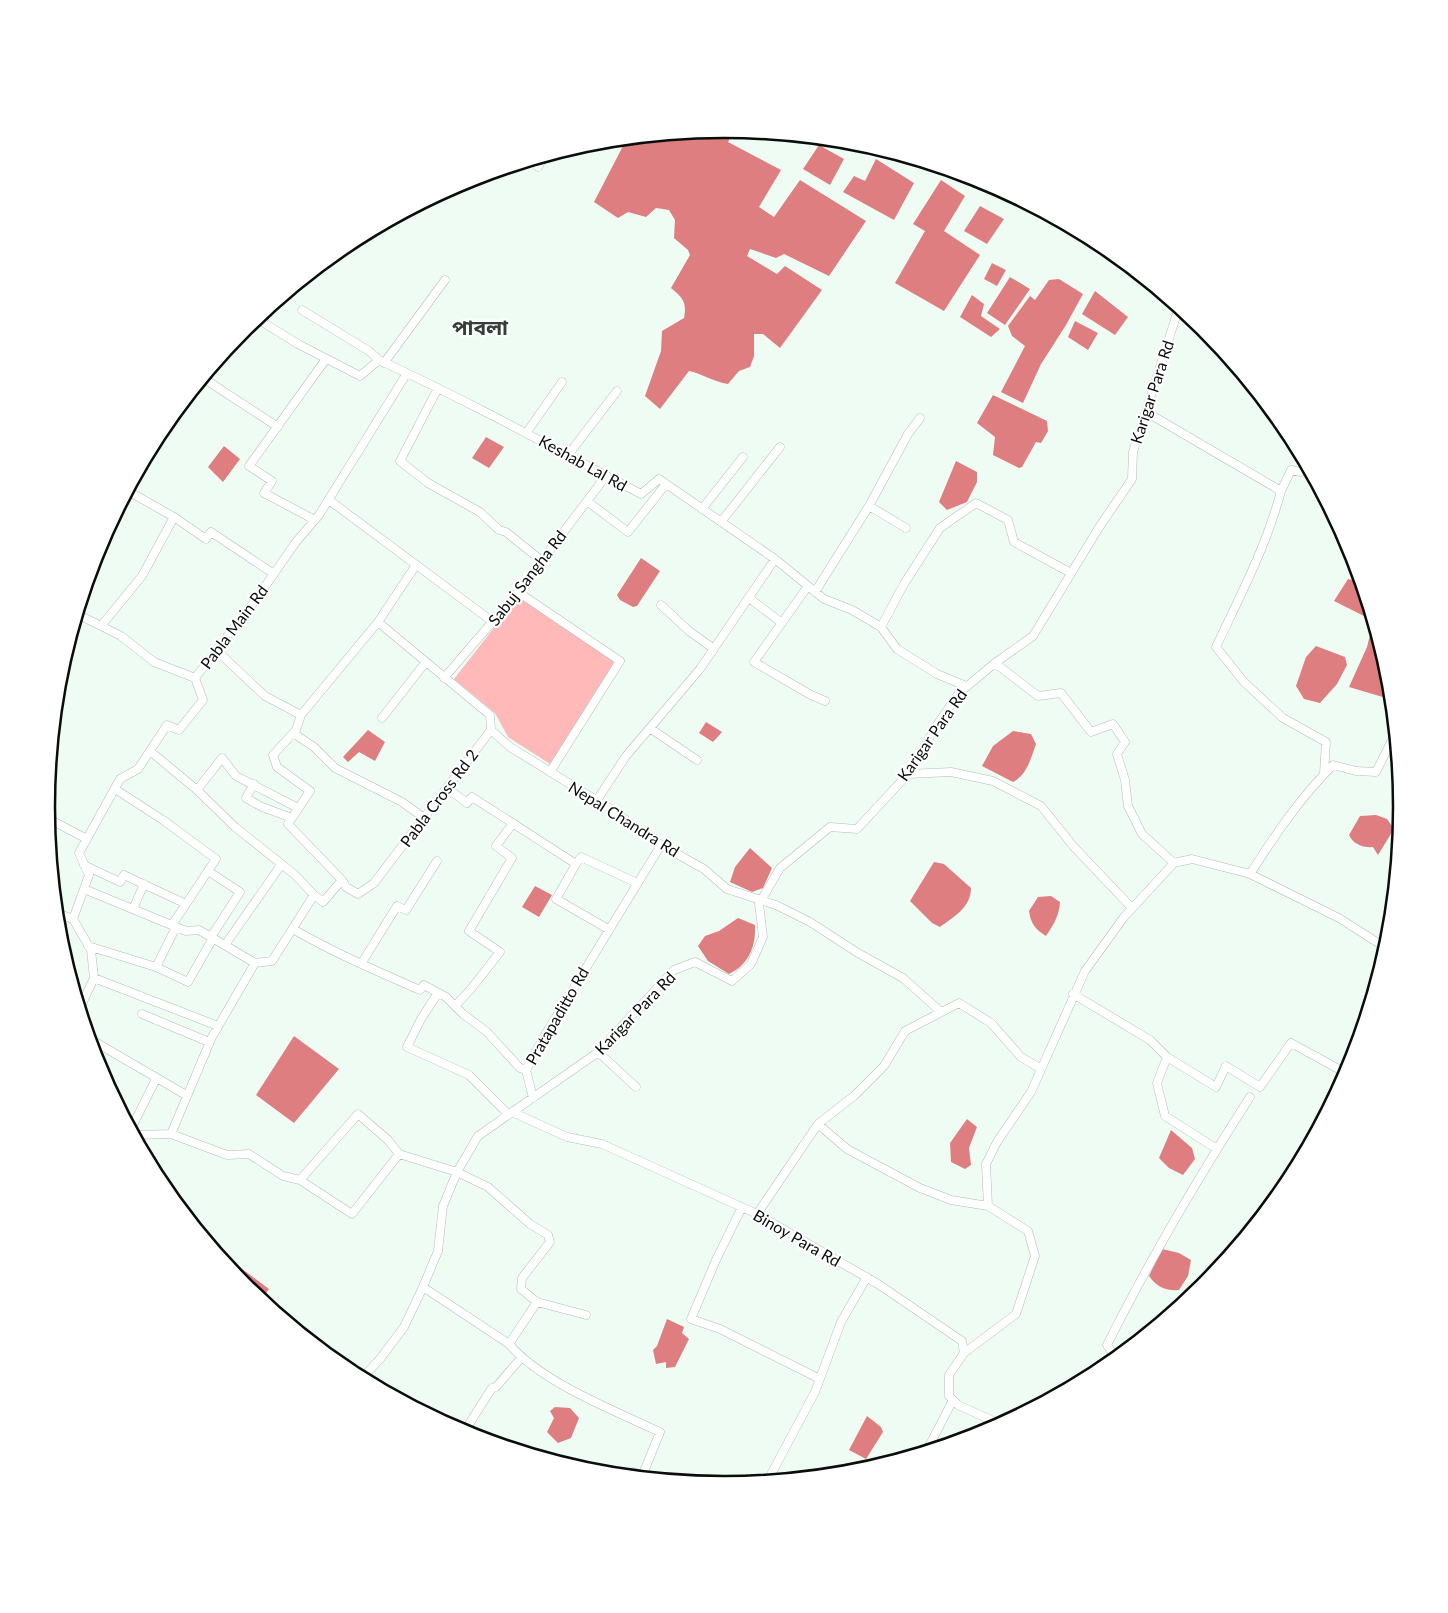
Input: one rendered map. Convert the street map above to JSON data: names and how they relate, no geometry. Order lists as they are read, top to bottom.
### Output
{
  "streets": {
    "street": [
      "Karigar Para Rd",
      "Keshab Lal Rd",
      "Sabuj Sangha Rd",
      "Pabla Main Rd",
      "Pabla Cross Rd 2",
      "Nepal Chandra Rd",
      "Pratapaditto Rd",
      "Binoy Para Rd"
    ]
  },
  "crossings": [
    ["Karigar Para Rd", "Nepal Chandra Rd"],
    ["Karigar Para Rd", "Pratapaditto Rd"],
    ["Keshab Lal Rd", "Sabuj Sangha Rd"],
    ["Keshab Lal Rd", "Pabla Main Rd"],
    ["Pabla Cross Rd 2", "Nepal Chandra Rd"],
    ["Nepal Chandra Rd", "Pratapaditto Rd"]
  ],
  "districts": ["পাবলা"]
}
